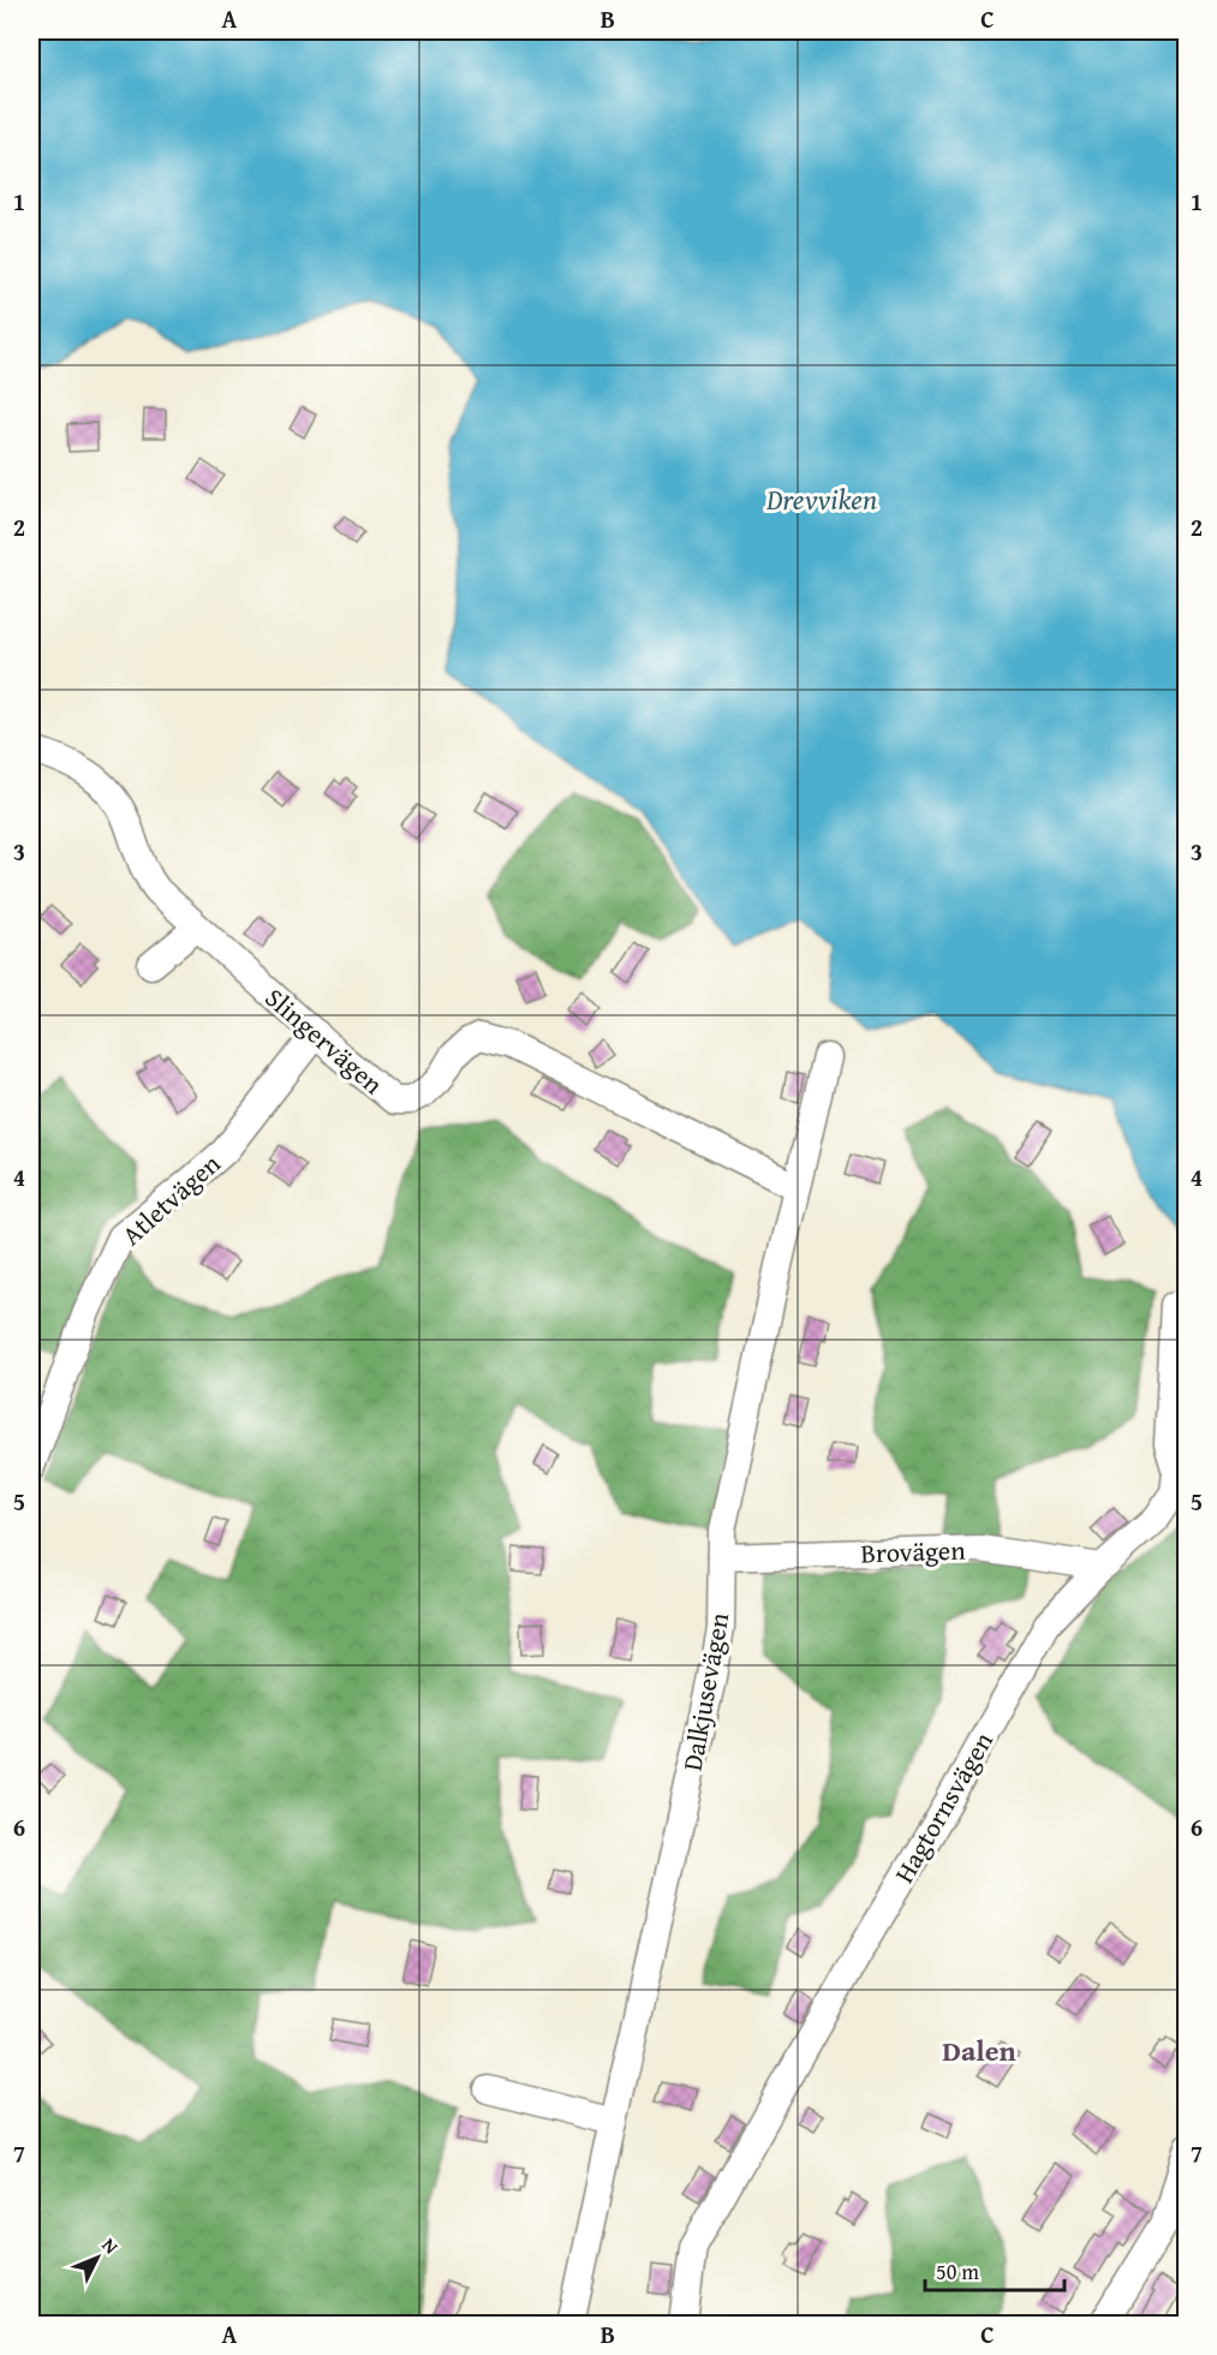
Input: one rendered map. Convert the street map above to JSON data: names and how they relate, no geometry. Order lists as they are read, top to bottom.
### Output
{
  "streets": {
    "street": [
      "Slingervägen",
      "Atletvägen",
      "Brovägen",
      "Dalkjusevägen",
      "Hagtornsvägen"
    ]
  },
  "crossings": [
    ["Slingervägen", "Atletvägen"],
    ["Slingervägen", "Dalkjusevägen"],
    ["Brovägen", "Dalkjusevägen"],
    ["Brovägen", "Hagtornsvägen"]
  ],
  "districts": ["Dalen"],
  "water": ["Drevviken"],
  "scale_bar": "50 m",
  "north": "top right",
  "grid": {
    "columns": ["A", "B", "C"],
    "rows": [
      "1",
      "2",
      "3",
      "4",
      "5",
      "6",
      "7"
    ]
  }
}
